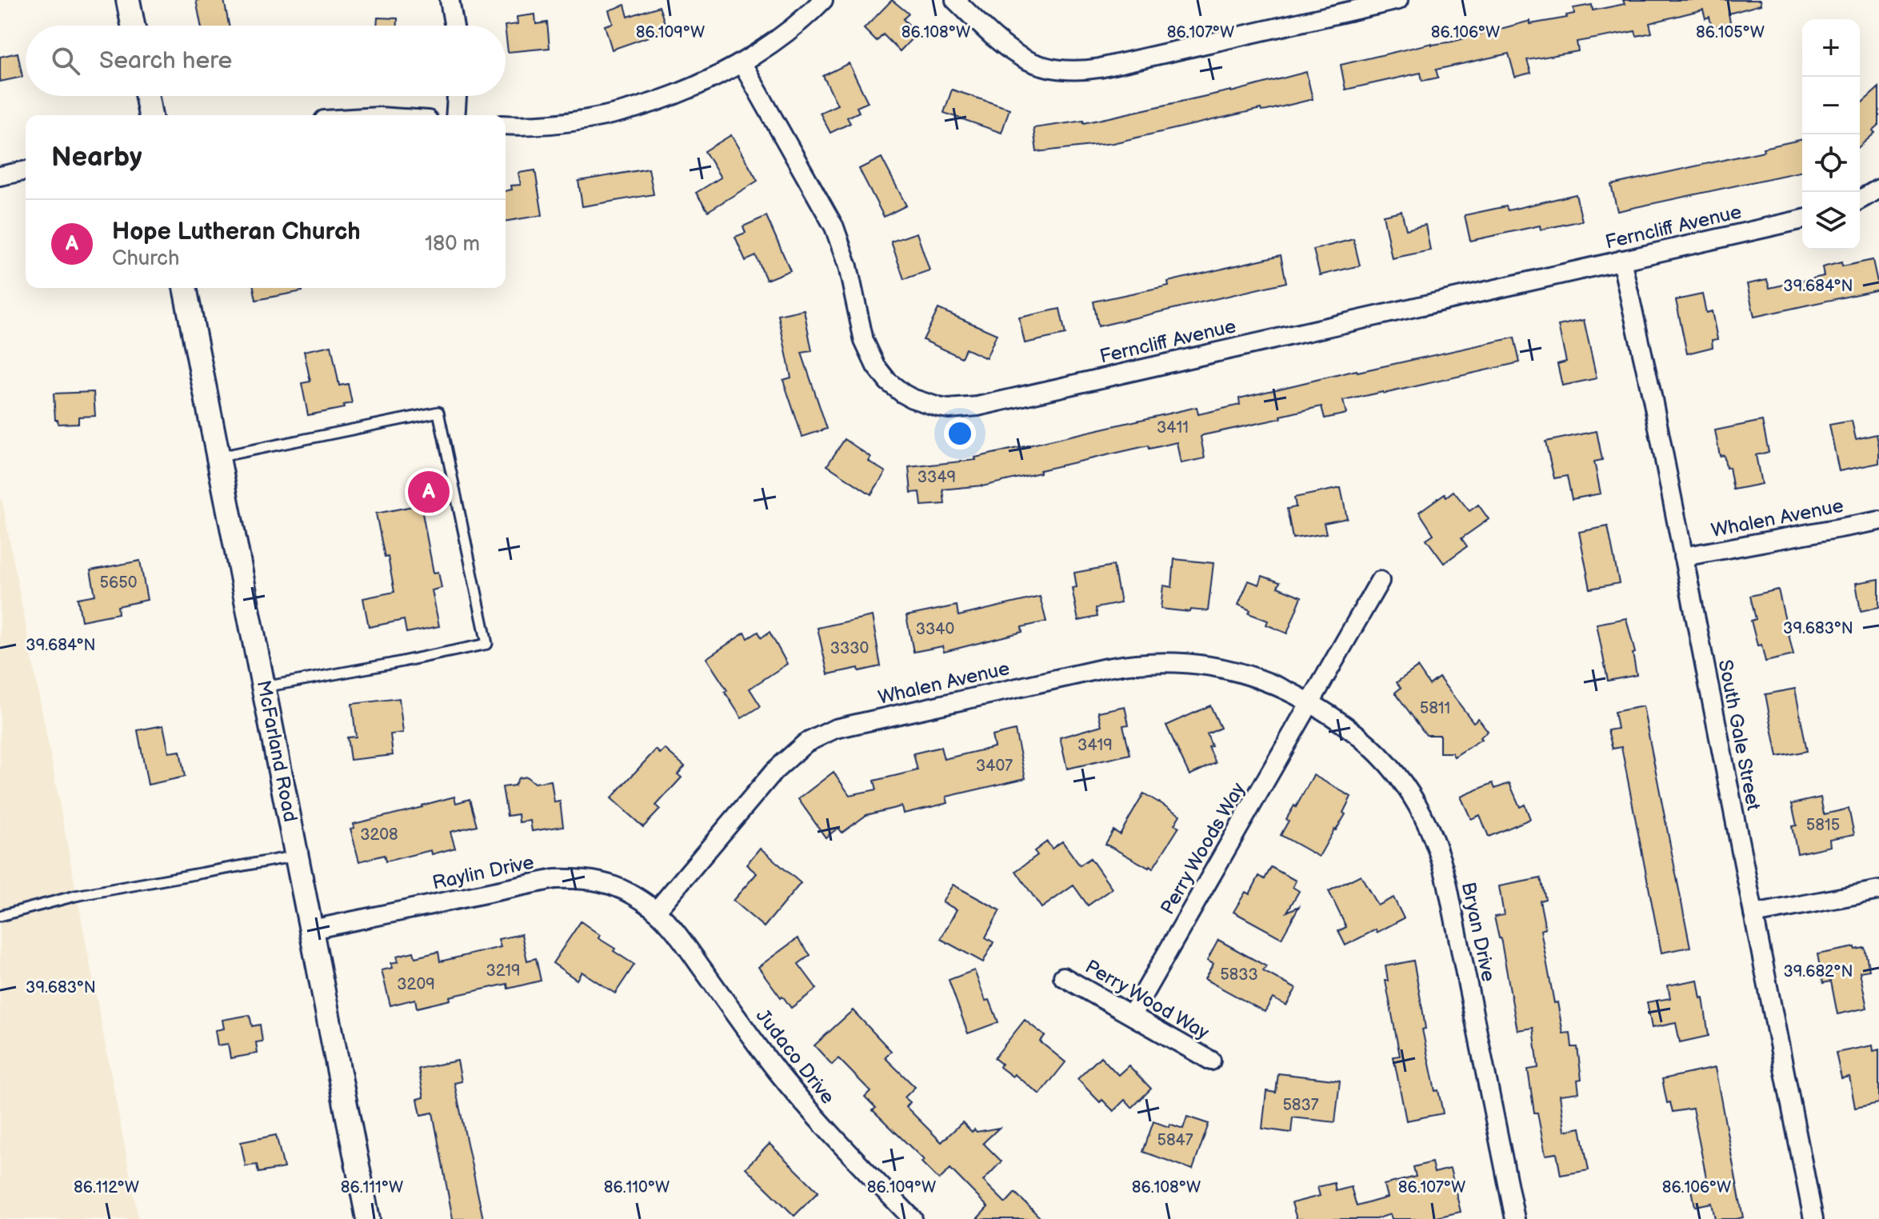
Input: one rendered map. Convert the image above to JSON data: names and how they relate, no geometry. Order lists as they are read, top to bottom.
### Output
{
  "streets": {
    "street": [
      "Ferncliff Avenue",
      "Whalen Avenue",
      "South Gale Street",
      "McFarland Road",
      "Perry Woods Way",
      "Raylin Drive",
      "Bryan Drive",
      "Perry Wood Way",
      "Judaco Drive"
    ]
  },
  "crossings": [
    ["Ferncliff Avenue", "South Gale Street"],
    ["Whalen Avenue", "South Gale Street"],
    ["Whalen Avenue", "Perry Woods Way"],
    ["Whalen Avenue", "Raylin Drive"],
    ["Whalen Avenue", "Bryan Drive"],
    ["Whalen Avenue", "Judaco Drive"],
    ["McFarland Road", "Raylin Drive"],
    ["Perry Woods Way", "Bryan Drive"],
    ["Perry Woods Way", "Perry Wood Way"],
    ["Raylin Drive", "Judaco Drive"]
  ],
  "house_numbers": [
    "3411",
    "3349",
    "5650",
    "3340",
    "3330",
    "5811",
    "3419",
    "3407",
    "5815",
    "3208",
    "3219",
    "5833",
    "3209",
    "5837",
    "5847"
  ],
  "page": {
    "map_buttons": ["+", "−"],
    "search": "Search here",
    "heading": "Nearby",
    "list": [
      {
        "mark": "A",
        "name": "Hope Lutheran Church",
        "note": "Church",
        "value": "180 m"
      }
    ],
    "pins": "A"
  },
  "coordinates": [
    "86.109°W",
    "86.108°W",
    "86.107°W",
    "86.106°W",
    "86.105°W",
    "39.684°N",
    "39.683°N",
    "39.682°N",
    "86.112°W",
    "86.111°W",
    "86.110°W"
  ]
}
